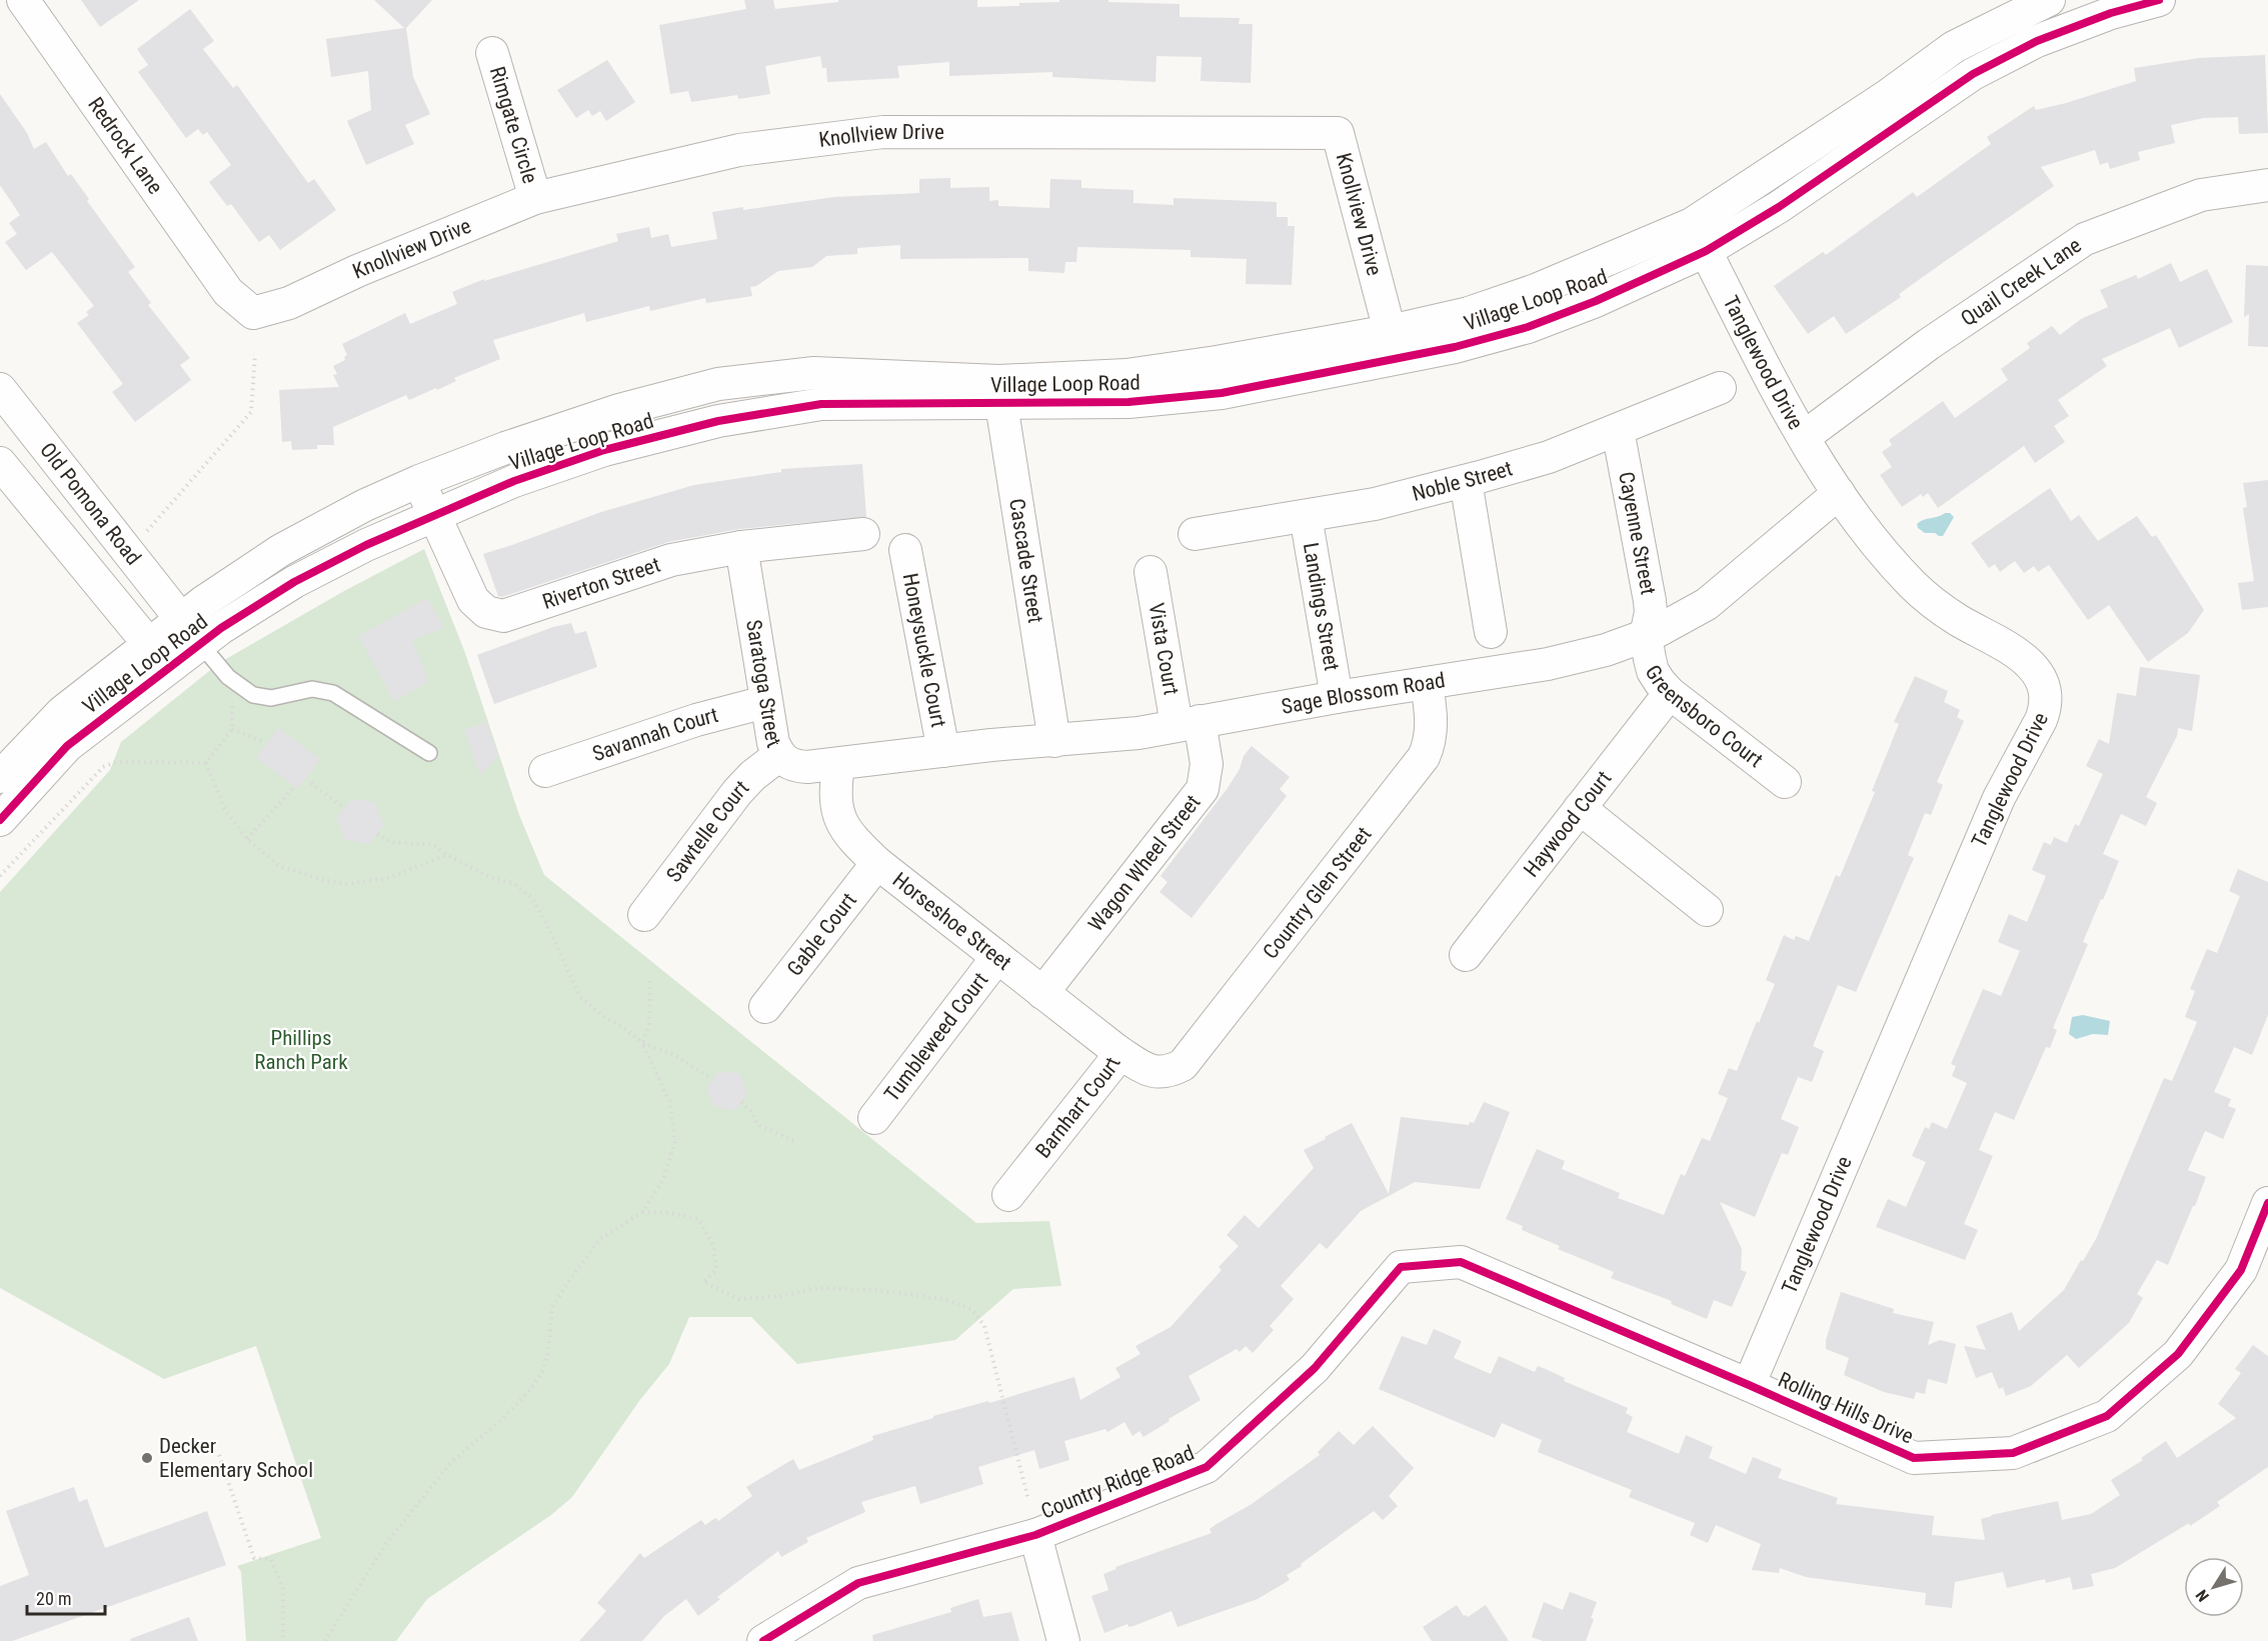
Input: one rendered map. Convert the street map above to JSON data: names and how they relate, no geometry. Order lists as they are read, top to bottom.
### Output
{
  "streets": {
    "street": [
      "Rimgate Circle",
      "Knollview Drive",
      "Redrock Lane",
      "Quail Creek Lane",
      "Village Loop Road",
      "Tanglewood Drive",
      "Noble Street",
      "Old Pomona Road",
      "Cayenne Street",
      "Cascade Street",
      "Riverton Street",
      "Landings Street",
      "Vista Court",
      "Honeysuckle Court",
      "Saratoga Street",
      "Sage Blossom Road",
      "Greensboro Court",
      "Savannah Court",
      "Haywood Court",
      "Sawtelle Court",
      "Wagon Wheel Street",
      "Country Glen Street",
      "Horseshoe Street",
      "Gable Court",
      "Tumbleweed Court",
      "Barnhart Court",
      "Rolling Hills Drive",
      "Country Ridge Road"
    ]
  },
  "crossings": [
    ["Rimgate Circle", "Knollview Drive"],
    ["Knollview Drive", "Redrock Lane"],
    ["Knollview Drive", "Village Loop Road"],
    ["Quail Creek Lane", "Tanglewood Drive"],
    ["Village Loop Road", "Tanglewood Drive"],
    ["Village Loop Road", "Old Pomona Road"],
    ["Village Loop Road", "Cascade Street"],
    ["Village Loop Road", "Riverton Street"],
    ["Tanglewood Drive", "Sage Blossom Road"],
    ["Tanglewood Drive", "Rolling Hills Drive"],
    ["Noble Street", "Cayenne Street"],
    ["Noble Street", "Landings Street"],
    ["Cayenne Street", "Sage Blossom Road"],
    ["Cayenne Street", "Greensboro Court"],
    ["Cascade Street", "Sage Blossom Road"],
    ["Riverton Street", "Saratoga Street"],
    ["Landings Street", "Sage Blossom Road"],
    ["Vista Court", "Sage Blossom Road"],
    ["Vista Court", "Wagon Wheel Street"],
    ["Honeysuckle Court", "Sage Blossom Road"],
    ["Saratoga Street", "Sage Blossom Road"],
    ["Saratoga Street", "Savannah Court"],
    ["Saratoga Street", "Sawtelle Court"],
    ["Saratoga Street", "Horseshoe Street"],
    ["Sage Blossom Road", "Greensboro Court"],
    ["Sage Blossom Road", "Wagon Wheel Street"],
    ["Sage Blossom Road", "Country Glen Street"],
    ["Sage Blossom Road", "Horseshoe Street"],
    ["Greensboro Court", "Haywood Court"],
    ["Wagon Wheel Street", "Horseshoe Street"],
    ["Country Glen Street", "Barnhart Court"],
    ["Horseshoe Street", "Gable Court"],
    ["Horseshoe Street", "Tumbleweed Court"],
    ["Horseshoe Street", "Barnhart Court"],
    ["Rolling Hills Drive", "Country Ridge Road"]
  ],
  "parks": ["Phillips Ranch Park"],
  "places": ["Decker Elementary School"],
  "scale_bar": "20 m",
  "north": "bottom left"
}
